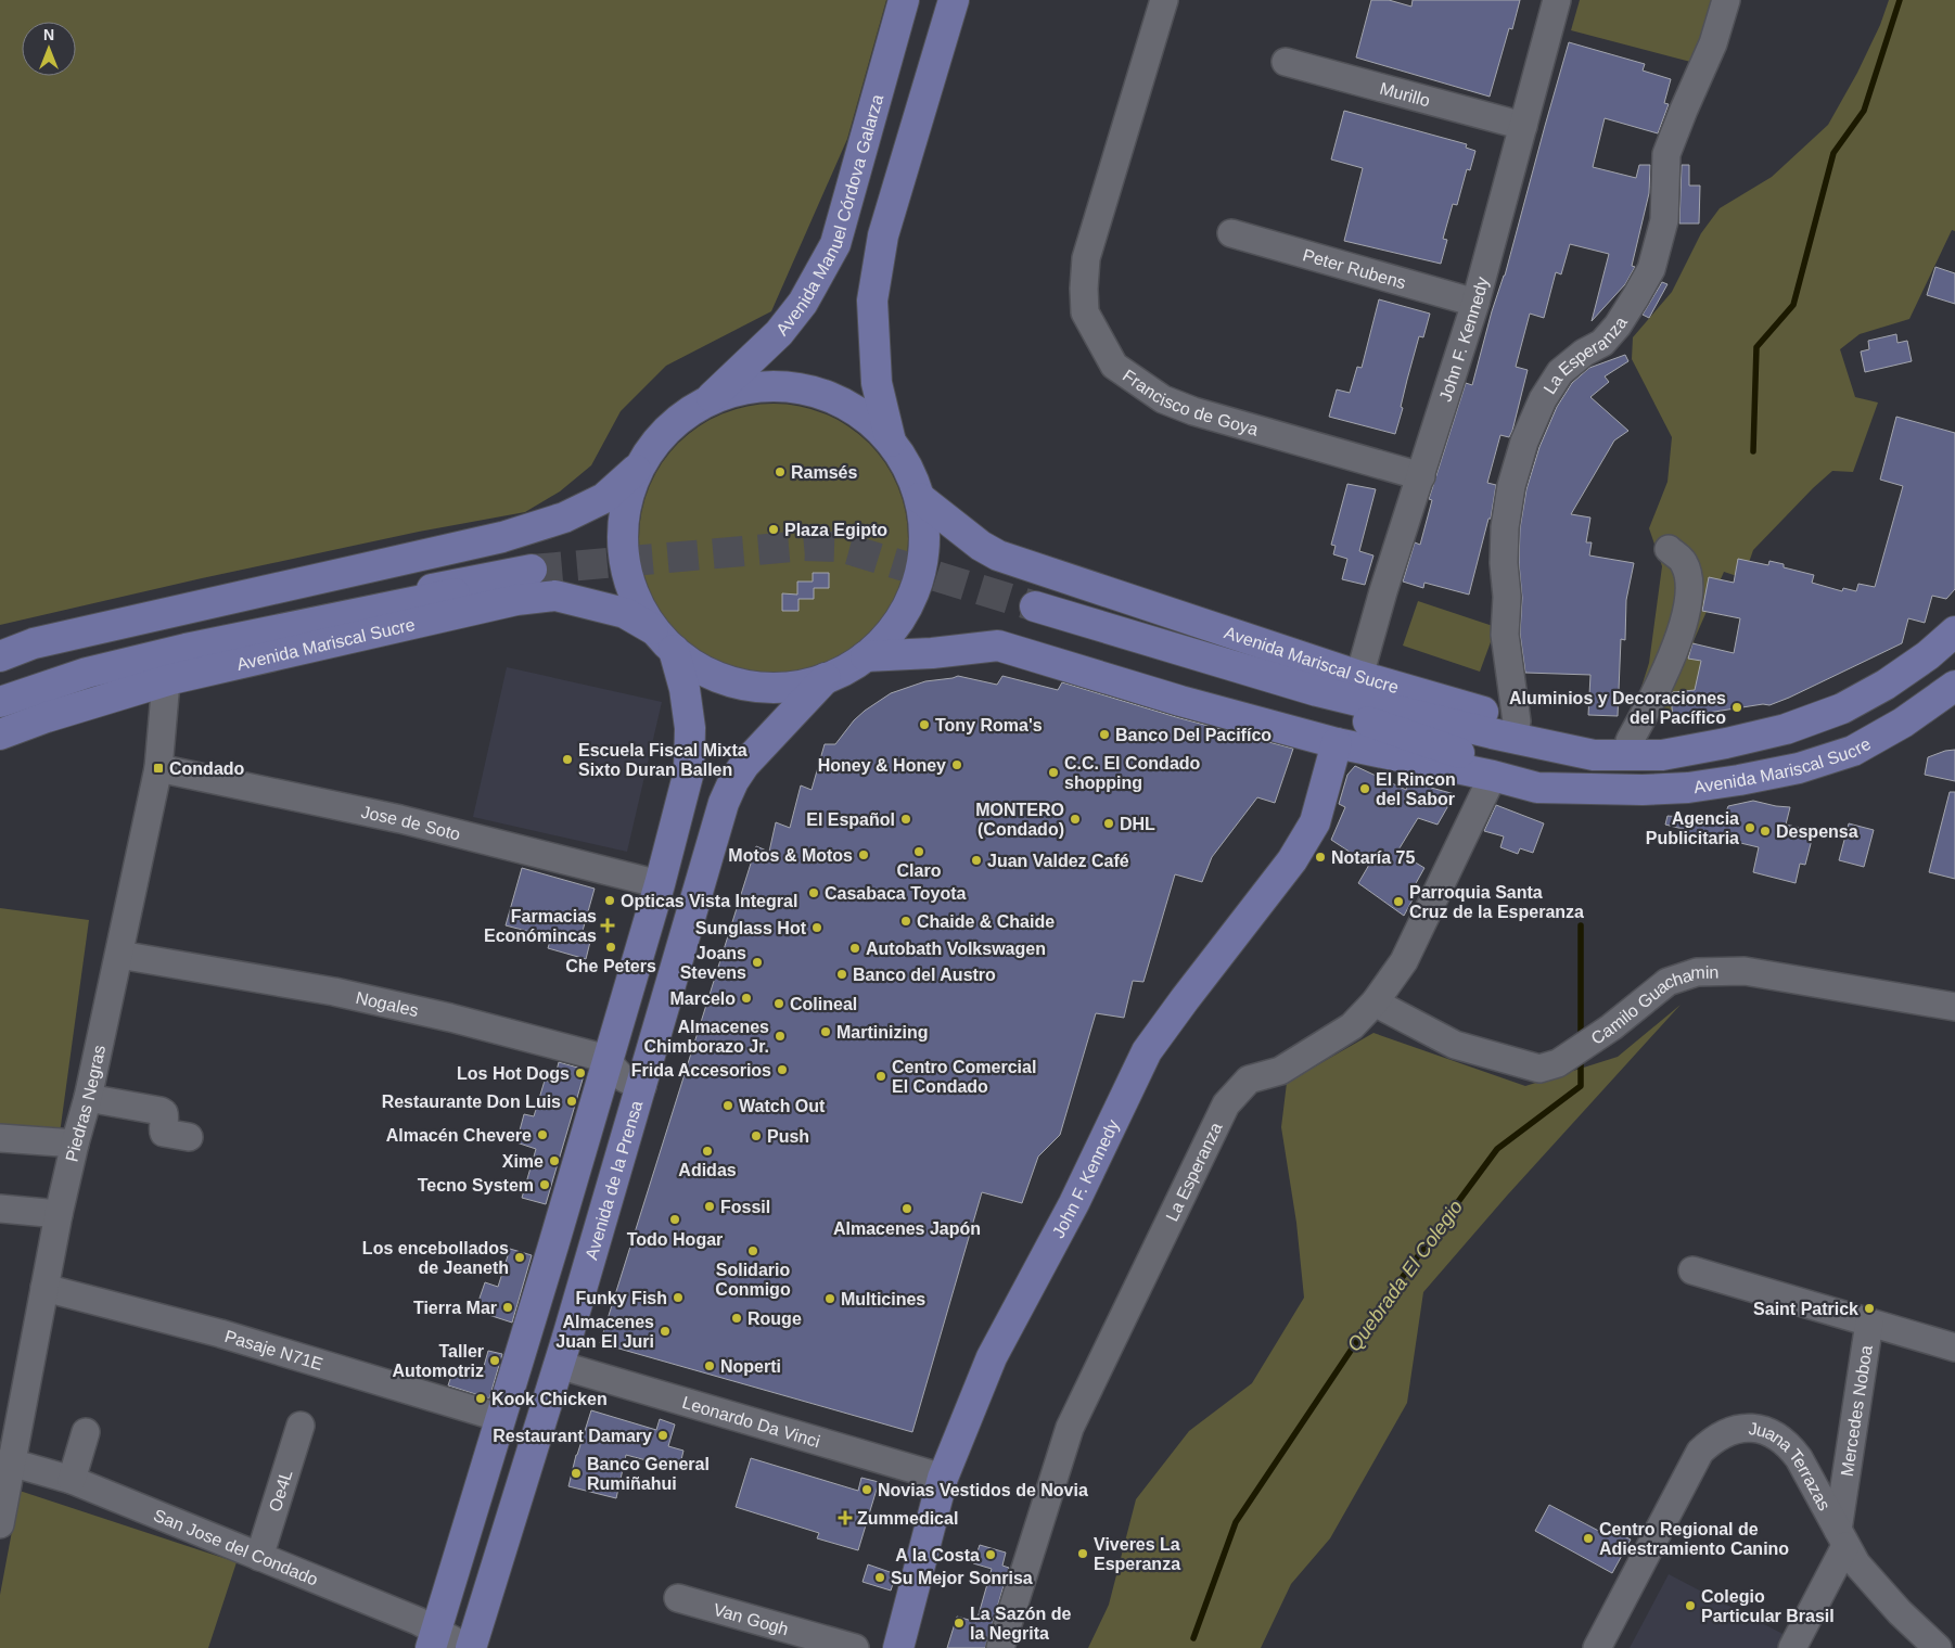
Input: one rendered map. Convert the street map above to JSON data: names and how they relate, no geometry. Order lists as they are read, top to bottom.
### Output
{
  "streets": {
    "main road": [
      "Avenida Manuel Córdova Galarza",
      "John F. Kennedy",
      "Avenida Mariscal Sucre",
      "Avenida de la Prensa"
    ],
    "street": [
      "Murillo",
      "Peter Rubens",
      "La Esperanza",
      "Francisco de Goya",
      "Jose de Soto",
      "Nogales",
      "Camilo Guachamin",
      "Piedras Negras",
      "Pasaje N71E",
      "Mercedes Noboa",
      "Leonardo Da Vinci",
      "Juana Terrazas",
      "Oe4L",
      "San Jose del Condado",
      "Van Gogh"
    ]
  },
  "crossings": [
    ["Murillo", "John F. Kennedy"],
    ["Peter Rubens", "John F. Kennedy"],
    ["John F. Kennedy", "Francisco de Goya"],
    ["John F. Kennedy", "Avenida Mariscal Sucre"],
    ["John F. Kennedy", "Leonardo Da Vinci"],
    ["La Esperanza", "Avenida Mariscal Sucre"],
    ["La Esperanza", "Camilo Guachamin"],
    ["Avenida Mariscal Sucre", "Piedras Negras"],
    ["Jose de Soto", "Piedras Negras"],
    ["Nogales", "Piedras Negras"],
    ["Piedras Negras", "Pasaje N71E"],
    ["Piedras Negras", "San Jose del Condado"],
    ["Avenida de la Prensa", "Leonardo Da Vinci"],
    ["Avenida de la Prensa", "San Jose del Condado"],
    ["Mercedes Noboa", "Juana Terrazas"],
    ["Oe4L", "San Jose del Condado"]
  ],
  "water": ["Quebrada El Colegio"],
  "places": {
    "other": [
      "Ramsés",
      "Plaza Egipto",
      "Aluminios y Decoraciones del Pacífico",
      "Tony Roma's",
      "Banco Del Pacifíco",
      "Escuela Fiscal Mixta Sixto Duran Ballen",
      "Honey & Honey",
      "C.C. El Condado shopping",
      "El Rincon del Sabor",
      "El Español",
      "MONTERO (Condado)",
      "DHL",
      "Agencia Publicitaria",
      "Despensa",
      "Claro",
      "Motos & Motos",
      "Notaría 75",
      "Juan Valdez Café",
      "Casabaca Toyota",
      "Opticas Vista Integral",
      "Parroquia Santa Cruz de la Esperanza",
      "Chaide & Chaide",
      "Sunglass Hot",
      "Che Peters",
      "Autobath Volkswagen",
      "Joans Stevens",
      "Banco del Austro",
      "Marcelo",
      "Colineal",
      "Martinizing",
      "Almacenes Chimborazo Jr.",
      "Frida Accesorios",
      "Los Hot Dogs",
      "Centro Comercial El Condado",
      "Restaurante Don Luis",
      "Watch Out",
      "Almacén Chevere",
      "Push",
      "Adidas",
      "Xime",
      "Tecno System",
      "Fossil",
      "Almacenes Japón",
      "Todo Hogar",
      "Solidario Conmigo",
      "Los encebollados de Jeaneth",
      "Funky Fish",
      "Multicines",
      "Tierra Mar",
      "Saint Patrick",
      "Rouge",
      "Almacenes Juan El Juri",
      "Taller Automotriz",
      "Noperti",
      "Kook Chicken",
      "Restaurant Damary",
      "Banco General Rumiñahui",
      "Novias Vestidos de Novia",
      "Centro Regional de Adiestramiento Canino",
      "Viveres La Esperanza",
      "A la Costa",
      "Su Mejor Sonrisa",
      "Colegio Particular Brasil",
      "La Sazón de la Negrita"
    ],
    "transit": ["Condado"],
    "health": ["Farmacias Económincas", "Zummedical"]
  },
  "north": "top"
}
